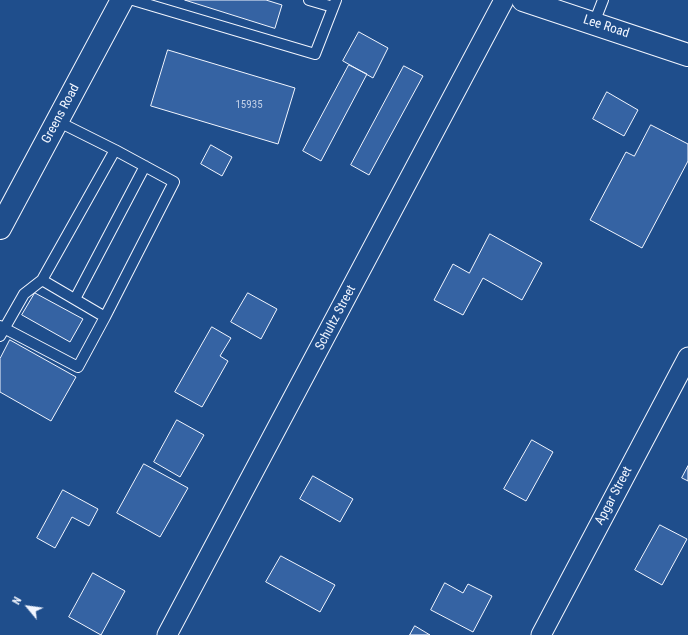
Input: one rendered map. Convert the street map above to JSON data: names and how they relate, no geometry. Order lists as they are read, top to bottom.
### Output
{
  "streets": {
    "main road": ["Lee Road", "Greens Road"],
    "street": ["Schultz Street", "Apgar Street"]
  },
  "house_numbers": ["15935"],
  "north": "top left"
}
